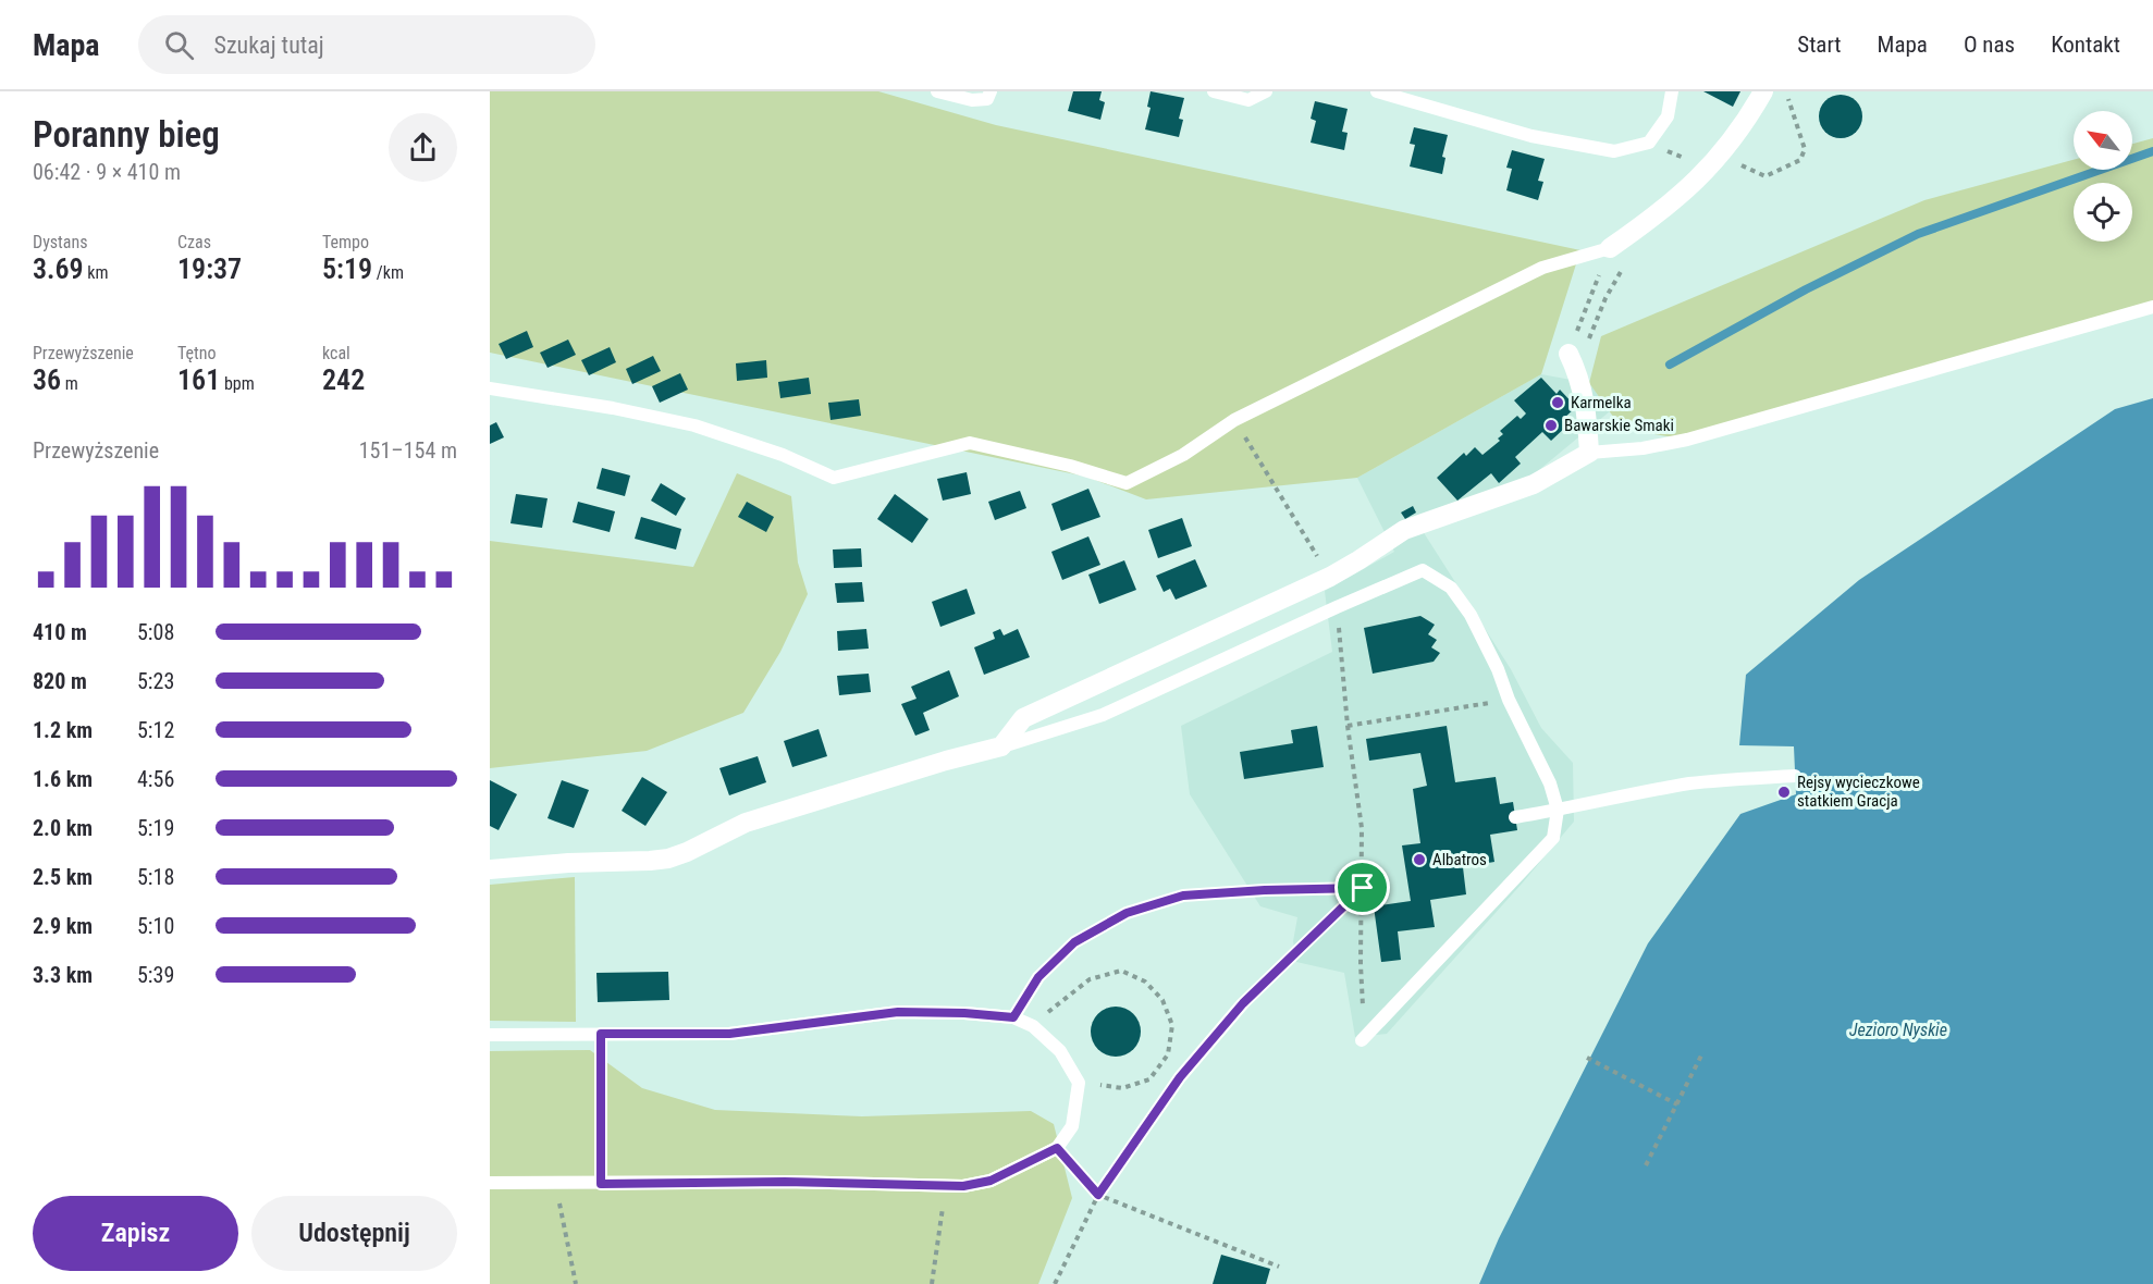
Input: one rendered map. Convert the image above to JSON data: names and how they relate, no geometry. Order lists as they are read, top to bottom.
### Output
{
  "water": ["Jezioro Nyskie"],
  "places": [
    "Karmelka",
    "Bawarskie Smaki",
    "Rejsy wycieczkowe statkiem Gracja",
    "Albatros"
  ],
  "north": "top left",
  "page": {
    "header": "Mapa",
    "search": "Szukaj tutaj",
    "nav": [
      "Start",
      "Mapa",
      "O nas",
      "Kontakt"
    ],
    "heading": ["Poranny bieg", "06:42 · 9 × 410 m"],
    "stats": [
      ["Dystans", "3.69 km"],
      ["Czas", "19:37"],
      ["Tempo", "5:19 /km"],
      ["Przewyższenie", "36 m"],
      ["Tętno", "161 bpm"],
      ["kcal", "242"]
    ],
    "chart": ["Przewyższenie", "151–154 m"],
    "list": [
      {
        "name": "410 m",
        "note": "5:08"
      },
      {
        "name": "820 m",
        "note": "5:23"
      },
      {
        "name": "1.2 km",
        "note": "5:12"
      },
      {
        "name": "1.6 km",
        "note": "4:56"
      },
      {
        "name": "2.0 km",
        "note": "5:19"
      },
      {
        "name": "2.5 km",
        "note": "5:18"
      },
      {
        "name": "2.9 km",
        "note": "5:10"
      },
      {
        "name": "3.3 km",
        "note": "5:39"
      }
    ],
    "buttons": ["Zapisz", "Udostępnij"]
  }
}
